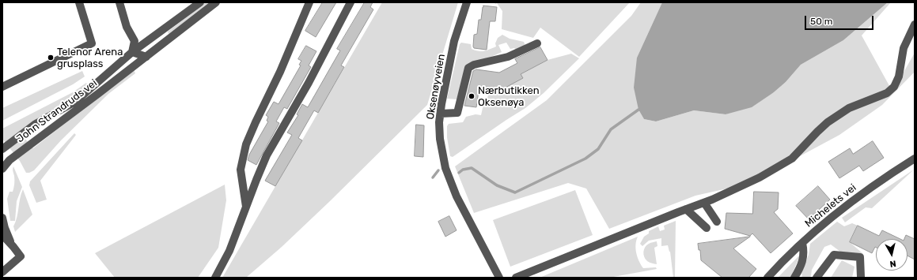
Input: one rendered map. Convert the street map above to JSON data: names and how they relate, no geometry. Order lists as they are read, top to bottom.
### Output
{
  "streets": {
    "street": ["Oksenøyveien", "John Strandruds vei", "Michelets vei"]
  },
  "places": ["Telenor Arena grusplass", "Nærbutikken Oksenøya"],
  "scale_bar": "50 m",
  "north": "bottom"
}
